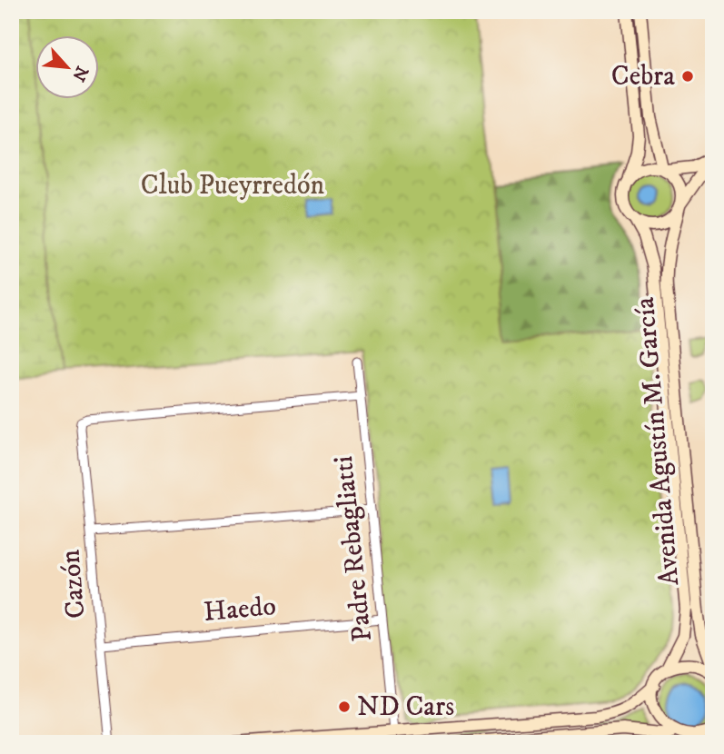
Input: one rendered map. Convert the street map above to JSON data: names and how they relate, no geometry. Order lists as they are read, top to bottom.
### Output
{
  "streets": {
    "main road": ["Avenida Agustín M. García"],
    "street": ["Padre Rebagliatti", "Cazón", "Haedo"]
  },
  "crossings": [
    ["Padre Rebagliatti", "Cazón"],
    ["Padre Rebagliatti", "Haedo"],
    ["Cazón", "Haedo"]
  ],
  "parks": ["Club Pueyrredón"],
  "places": ["Cebra", "ND Cars"],
  "north": "bottom right"
}
